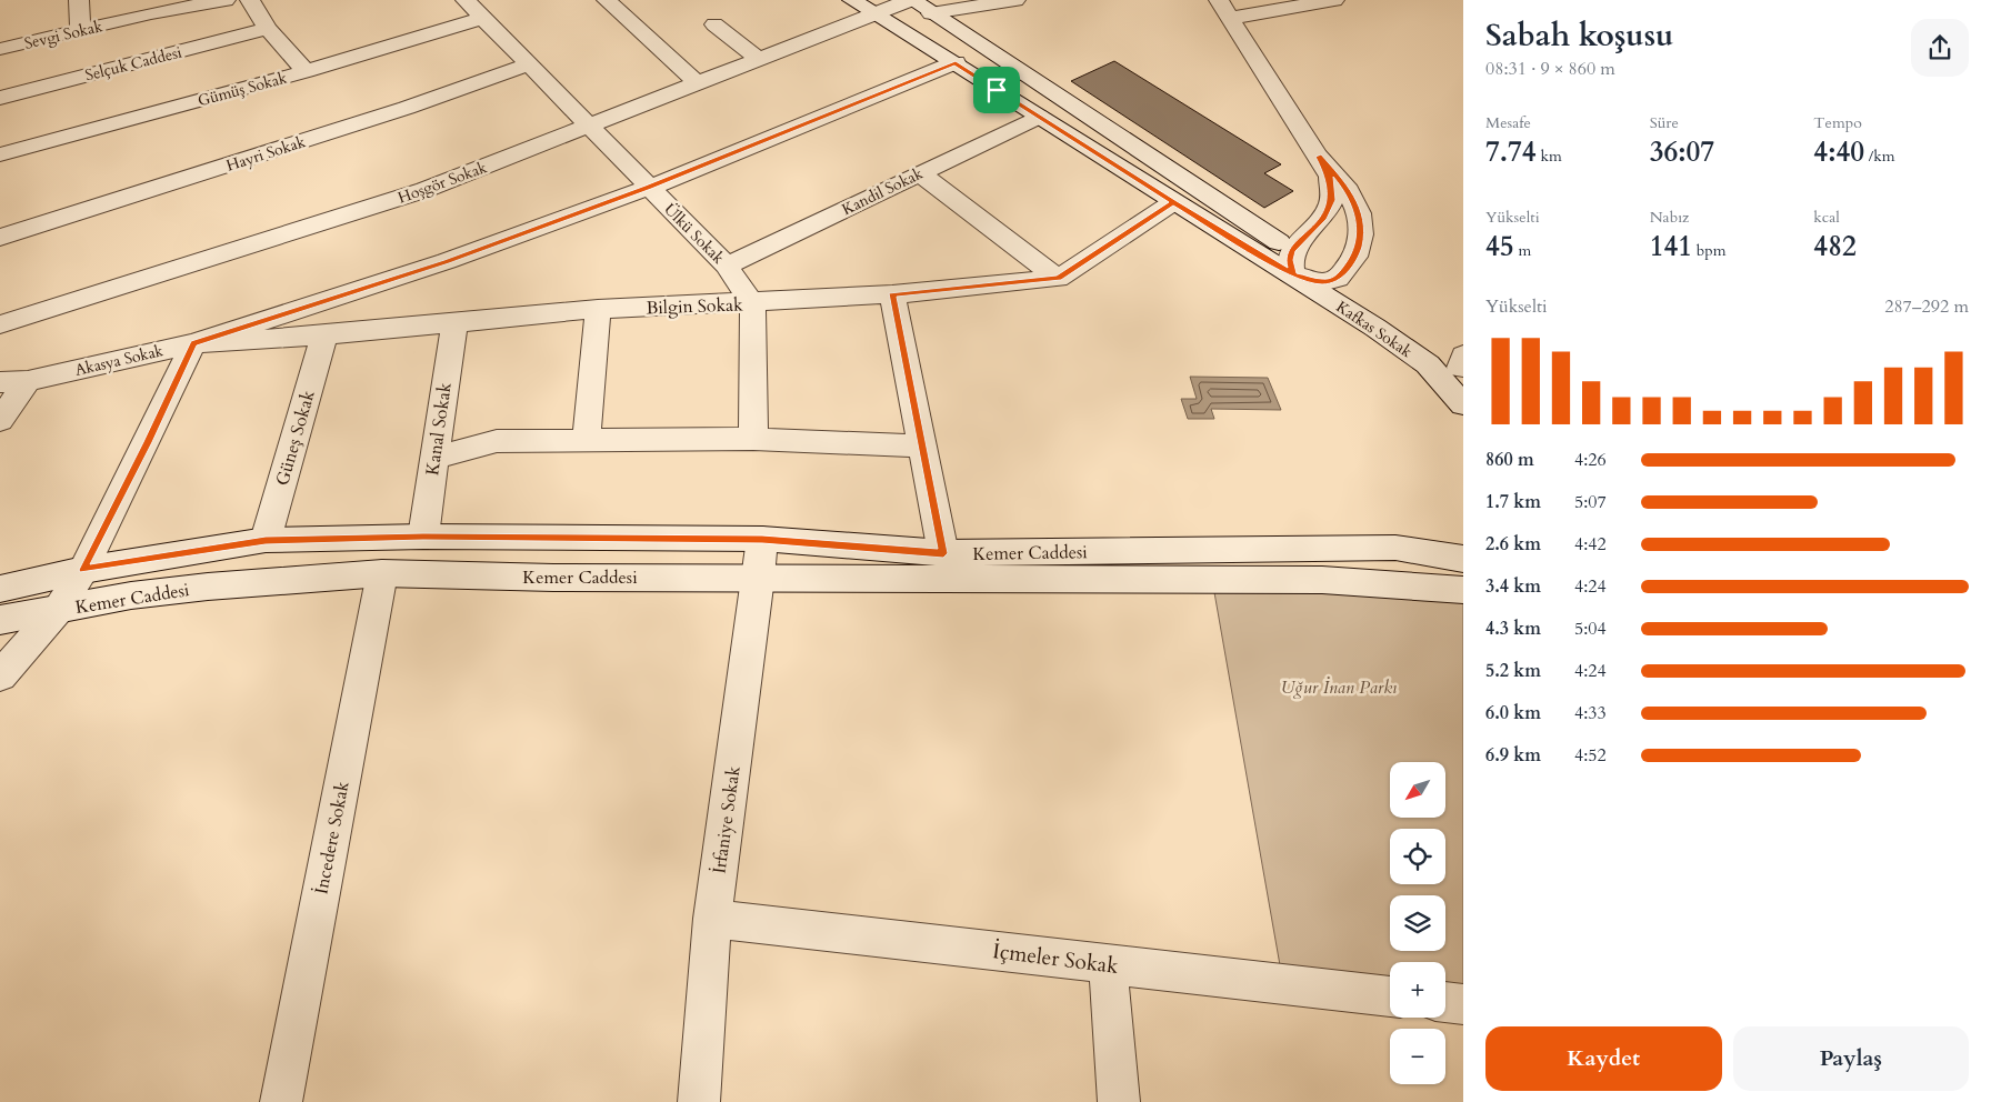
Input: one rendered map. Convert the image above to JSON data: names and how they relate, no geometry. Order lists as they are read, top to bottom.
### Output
{
  "streets": {
    "street": [
      "Sevgi Sokak",
      "Selçuk Caddesi",
      "Gümüş Sokak",
      "Hayri Sokak",
      "Hoşgör Sokak",
      "Kandil Sokak",
      "Ülkü Sokak",
      "Bilgin Sokak",
      "Kafkas Sokak",
      "Akasya Sokak",
      "Kanal Sokak",
      "Güneş Sokak",
      "Kemer Caddesi",
      "İrfaniye Sokak",
      "İncedere Sokak",
      "İçmeler Sokak"
    ]
  },
  "crossings": [
    ["Gümüş Sokak", "Ülkü Sokak"],
    ["Hayri Sokak", "Ülkü Sokak"],
    ["Hoşgör Sokak", "Ülkü Sokak"],
    ["Hoşgör Sokak", "Kafkas Sokak"],
    ["Kandil Sokak", "Ülkü Sokak"],
    ["Kandil Sokak", "Kafkas Sokak"],
    ["Ülkü Sokak", "Bilgin Sokak"],
    ["Ülkü Sokak", "Akasya Sokak"],
    ["Bilgin Sokak", "Kafkas Sokak"],
    ["Bilgin Sokak", "Akasya Sokak"],
    ["Bilgin Sokak", "Kanal Sokak"],
    ["Bilgin Sokak", "Güneş Sokak"],
    ["Kafkas Sokak", "Akasya Sokak"],
    ["Kanal Sokak", "Kemer Caddesi"],
    ["Güneş Sokak", "Kemer Caddesi"],
    ["Kemer Caddesi", "İrfaniye Sokak"],
    ["Kemer Caddesi", "İncedere Sokak"],
    ["İrfaniye Sokak", "İçmeler Sokak"]
  ],
  "parks": ["Uğur İnan Parkı"],
  "north": "bottom left",
  "page": {
    "heading": ["Sabah koşusu", "08:31 · 9 × 860 m"],
    "stats": [
      ["Mesafe", "7.74 km"],
      ["Süre", "36:07"],
      ["Tempo", "4:40 /km"],
      ["Yükselti", "45 m"],
      ["Nabız", "141 bpm"],
      ["kcal", "482"]
    ],
    "chart": ["Yükselti", "287–292 m"],
    "list": [
      {
        "name": "860 m",
        "note": "4:26"
      },
      {
        "name": "1.7 km",
        "note": "5:07"
      },
      {
        "name": "2.6 km",
        "note": "4:42"
      },
      {
        "name": "3.4 km",
        "note": "4:24"
      },
      {
        "name": "4.3 km",
        "note": "5:04"
      },
      {
        "name": "5.2 km",
        "note": "4:24"
      },
      {
        "name": "6.0 km",
        "note": "4:33"
      },
      {
        "name": "6.9 km",
        "note": "4:52"
      }
    ],
    "map_buttons": ["+", "−"],
    "buttons": ["Kaydet", "Paylaş"]
  }
}
